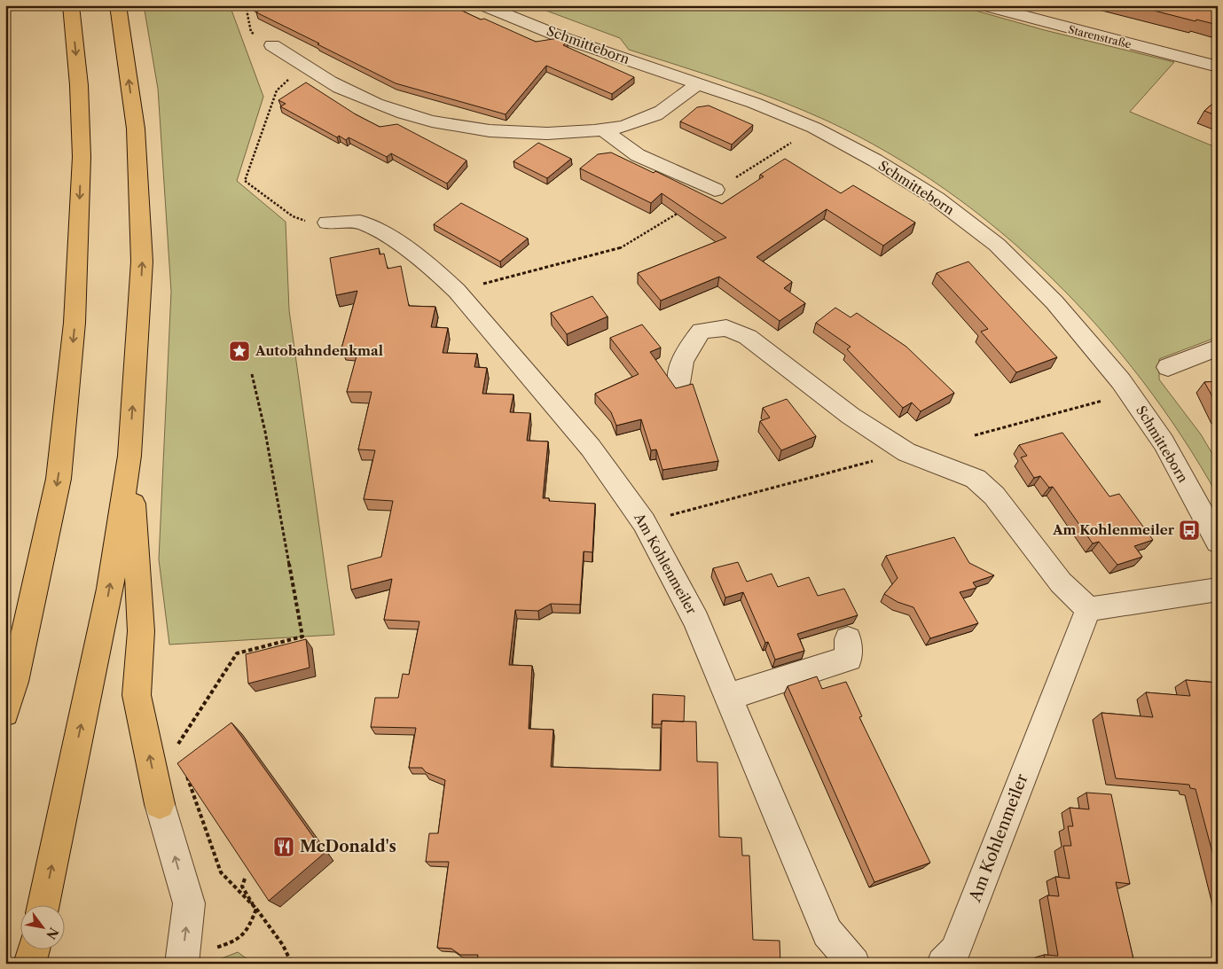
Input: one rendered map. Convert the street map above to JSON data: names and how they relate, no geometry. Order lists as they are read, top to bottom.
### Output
{
  "streets": {
    "street": ["Starenstraße", "Schmitteborn", "Am Kohlenmeiler"]
  },
  "places": {
    "place": ["Autobahndenkmal"],
    "bus stop": ["Am Kohlenmeiler"],
    "restaurant": ["McDonald's"]
  },
  "north": "bottom right"
}
